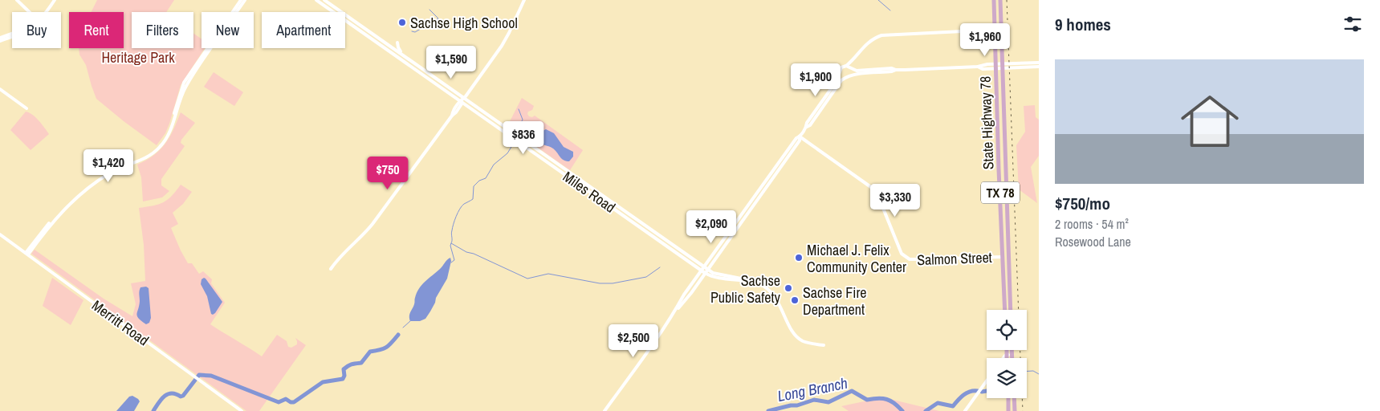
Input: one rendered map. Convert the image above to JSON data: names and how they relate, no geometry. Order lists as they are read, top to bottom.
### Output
{
  "streets": {
    "main road": [
      "State Highway 78",
      "Miles Road",
      "TX 78",
      "Salmon Street",
      "Merritt Road"
    ]
  },
  "crossings": [
    ["State Highway 78", "Salmon Street"]
  ],
  "water": ["Long Branch"],
  "parks": ["Heritage Park"],
  "places": [
    "Sachse High School",
    "Michael J. Felix Community Center",
    "Sachse Public Safety",
    "Sachse Fire Department"
  ],
  "page": {
    "heading": "9 homes",
    "chip": [
      "Buy",
      "Rent",
      "Filters",
      "New",
      "Apartment"
    ],
    "price": [
      "$1,960",
      "$1,590",
      "$1,900",
      "$836",
      "$1,420",
      "$750",
      "$3,330",
      "$2,090",
      "$2,500"
    ],
    "list": [
      {
        "name": "$750/mo",
        "note": "2 rooms · 54 m² · Rosewood Lane"
      }
    ]
  }
}
